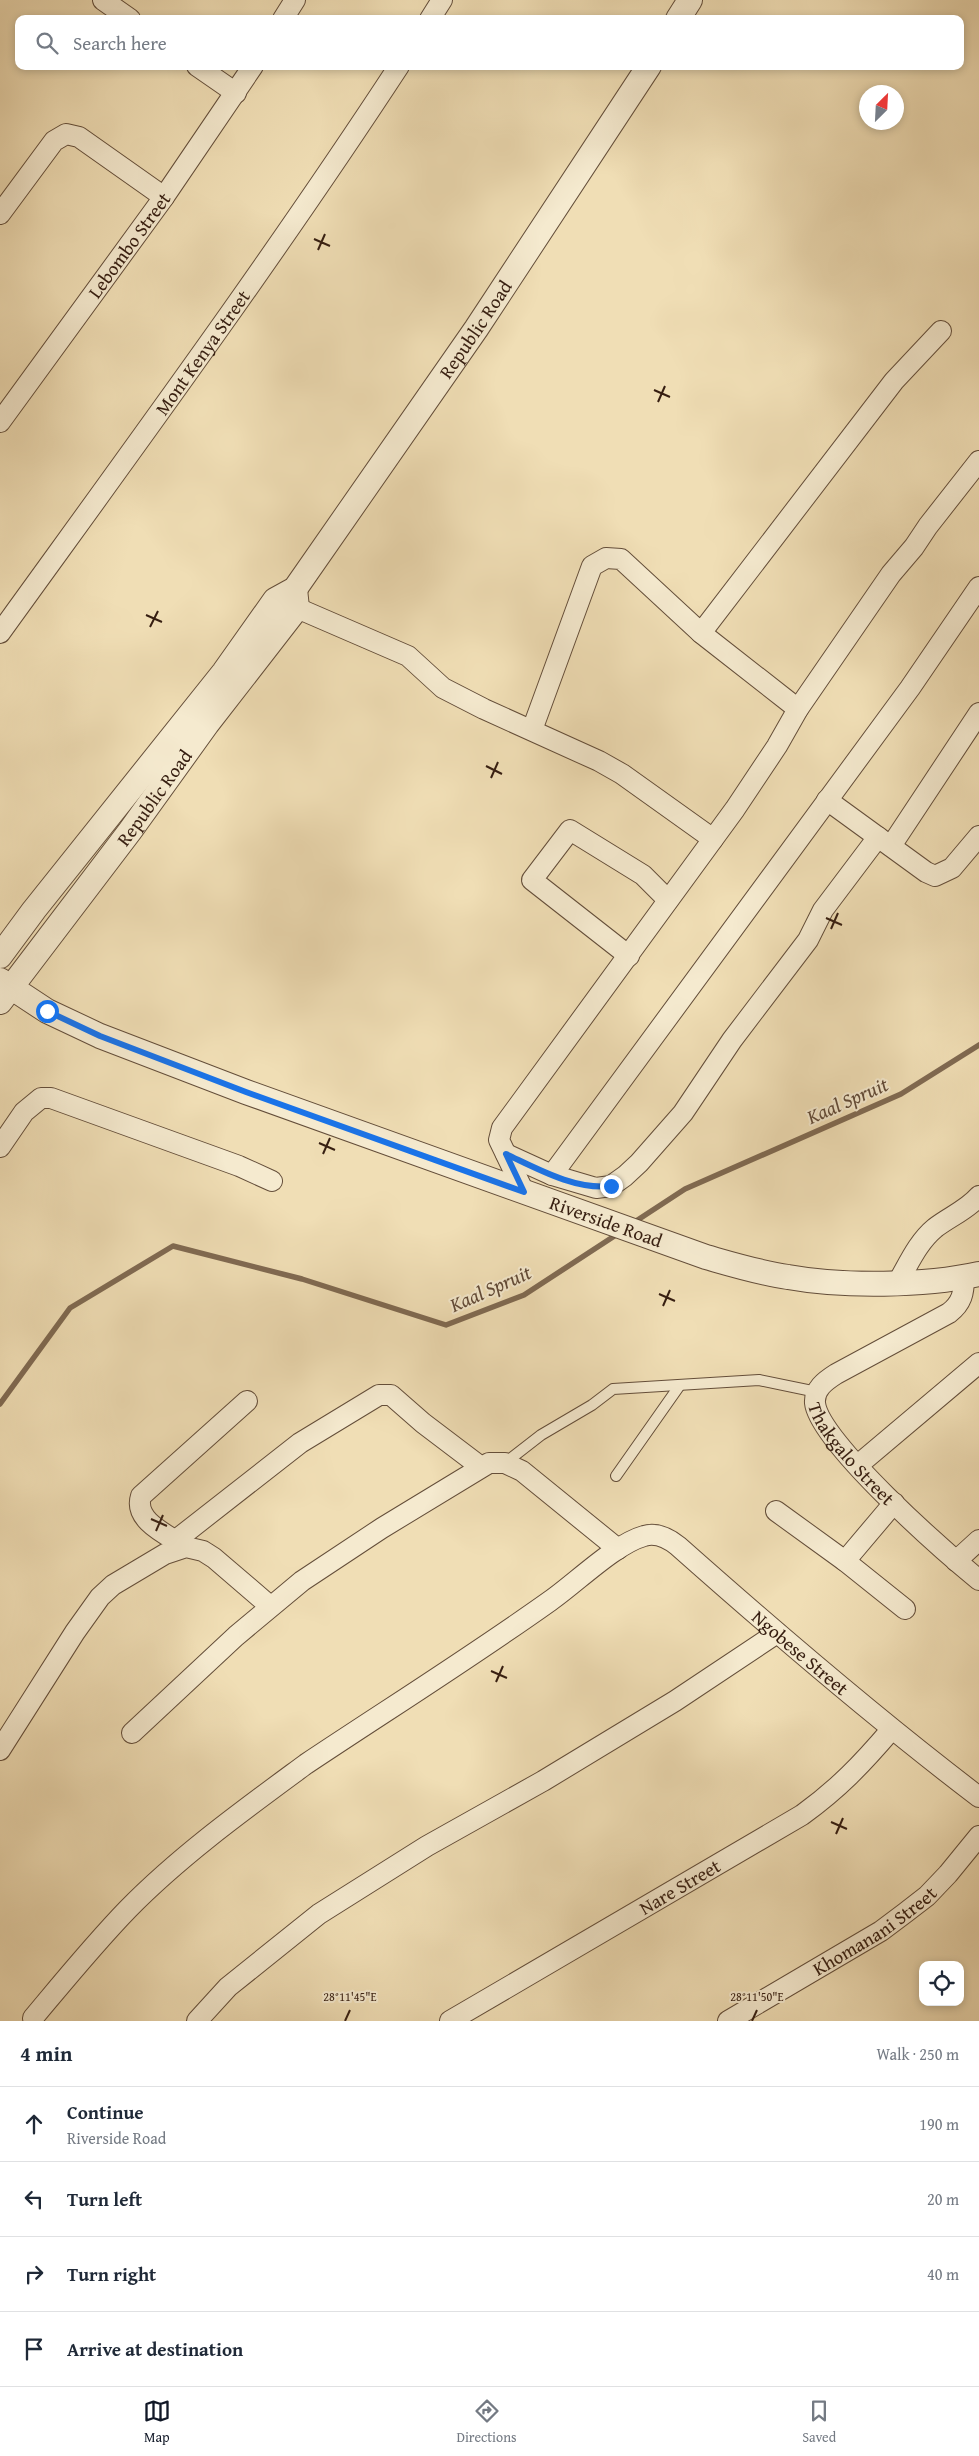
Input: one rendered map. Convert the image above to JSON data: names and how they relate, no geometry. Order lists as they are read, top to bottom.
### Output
{
  "streets": {
    "street": [
      "Lebombo Street",
      "Republic Road",
      "Mont Kenya Street",
      "Riverside Road",
      "Thakgalo Street",
      "Ngobese Street",
      "Nare Street",
      "Khomanani Street"
    ]
  },
  "crossings": [
    ["Republic Road", "Riverside Road"],
    ["Riverside Road", "Thakgalo Street"],
    ["Ngobese Street", "Nare Street"]
  ],
  "water": ["Kaal Spruit"],
  "north": "top right",
  "page": {
    "search": "Search here",
    "heading": ["4 min", "Walk · 250 m"],
    "list": [
      ["Continue", "Riverside Road", "190 m"],
      ["Turn left", "20 m"],
      ["Turn right", "40 m"],
      "Arrive at destination"
    ],
    "nav": ["Map", "Directions", "Saved"]
  },
  "coordinates": ["28°11'45\"E", "28°11'50\"E"]
}
